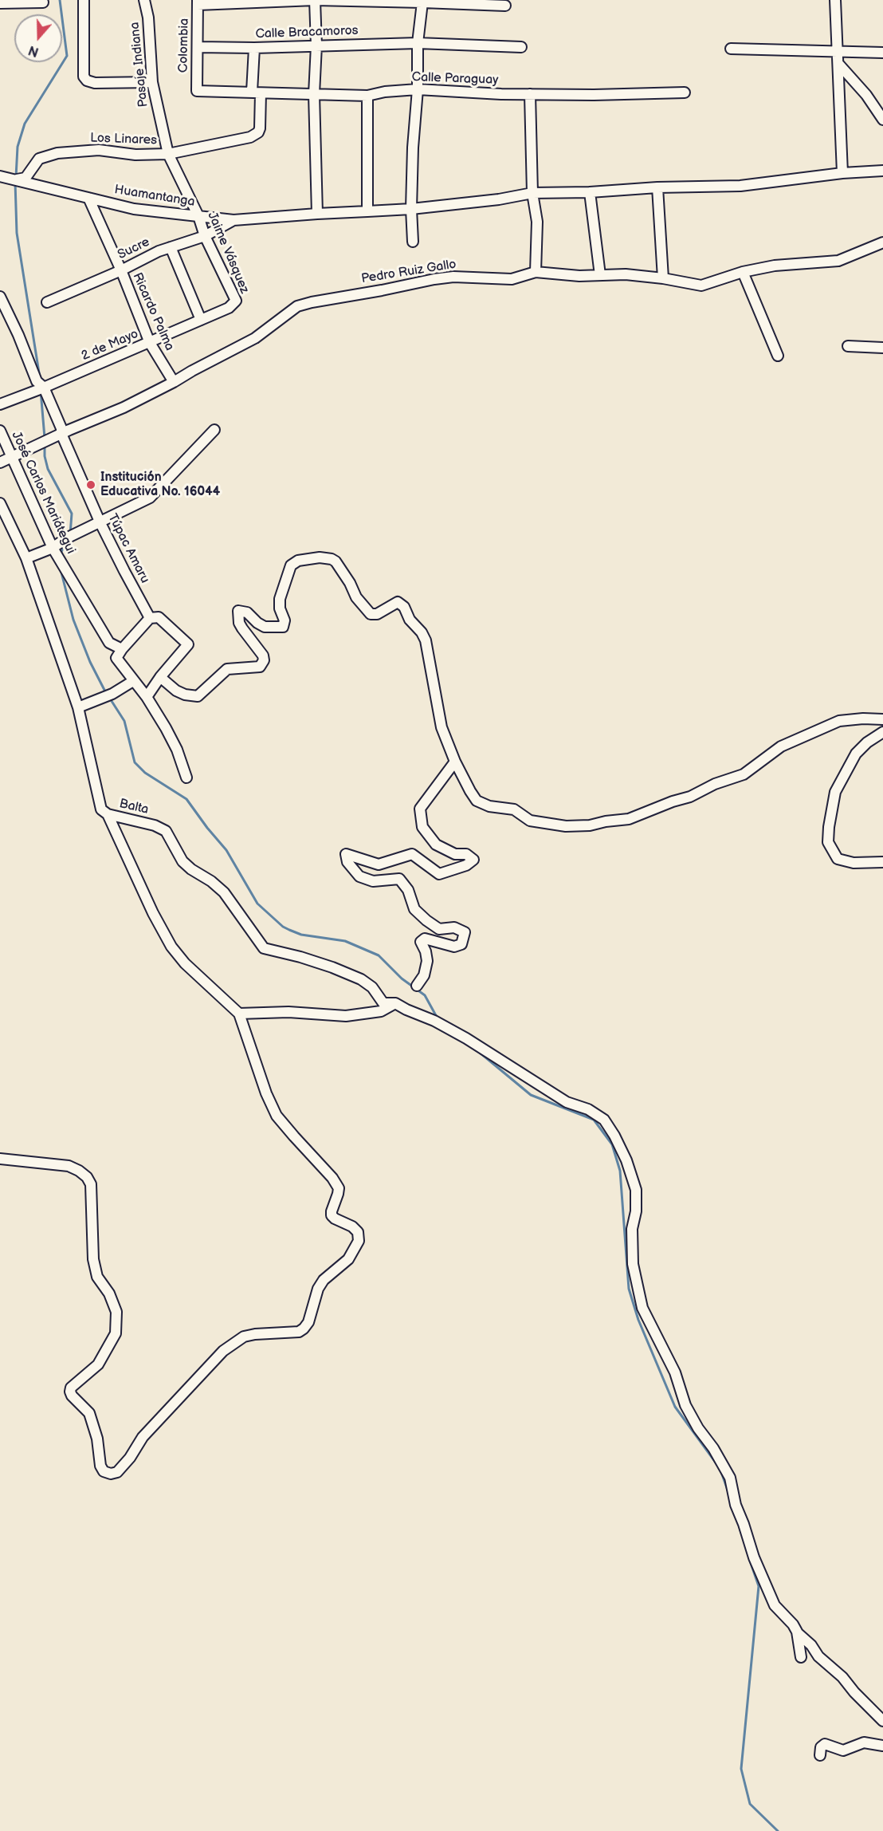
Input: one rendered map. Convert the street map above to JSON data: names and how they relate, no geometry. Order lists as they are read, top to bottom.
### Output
{
  "streets": {
    "street": [
      "Calle Bracamoros",
      "Colombia",
      "Pasaje Indiana",
      "Calle Paraguay",
      "Los Linares",
      "Huamantanga",
      "Sucre",
      "Jaime Vásquez",
      "Pedro Ruiz Gallo",
      "Ricardo Palma",
      "2 de Mayo",
      "José Carlos Mariátegui",
      "Túpac Amaru",
      "Balta"
    ]
  },
  "crossings": [
    ["Calle Bracamoros", "Colombia"],
    ["Colombia", "Calle Paraguay"],
    ["Pasaje Indiana", "Los Linares"],
    ["Pasaje Indiana", "Jaime Vásquez"],
    ["Calle Paraguay", "Los Linares"],
    ["Los Linares", "Huamantanga"],
    ["Los Linares", "Jaime Vásquez"],
    ["Huamantanga", "Sucre"],
    ["Huamantanga", "Jaime Vásquez"],
    ["Huamantanga", "Ricardo Palma"],
    ["Sucre", "Jaime Vásquez"],
    ["Sucre", "Ricardo Palma"],
    ["Jaime Vásquez", "2 de Mayo"],
    ["Pedro Ruiz Gallo", "Ricardo Palma"],
    ["Pedro Ruiz Gallo", "José Carlos Mariátegui"],
    ["Pedro Ruiz Gallo", "Túpac Amaru"],
    ["Ricardo Palma", "2 de Mayo"],
    ["2 de Mayo", "Túpac Amaru"]
  ],
  "places": ["Institución Educativa No. 16044"],
  "north": "bottom"
}
